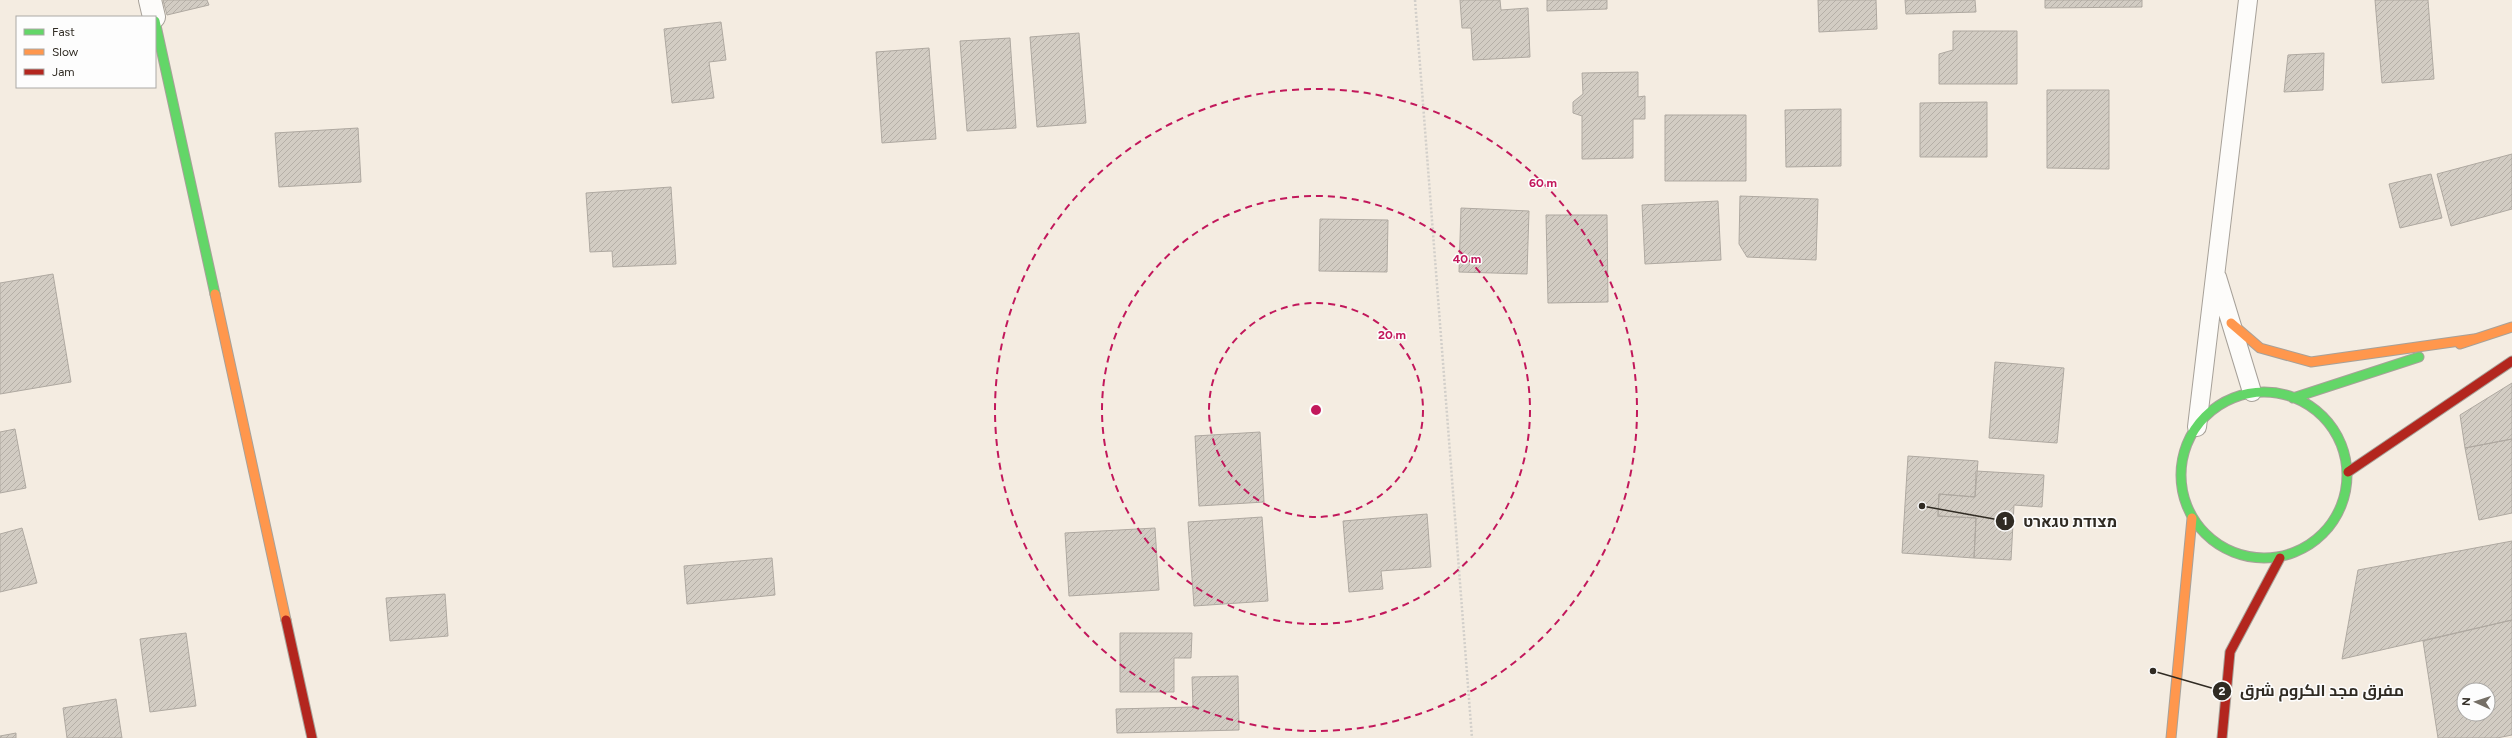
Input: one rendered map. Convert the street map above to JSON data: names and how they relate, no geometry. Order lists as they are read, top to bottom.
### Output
{
  "places": ["מצודת טגארט", "مفرق مجد الكروم شرق"],
  "legend": ["Fast", "Slow", "Jam"],
  "north": "left",
  "rings": ["60 m", "40 m", "20 m"]
}
